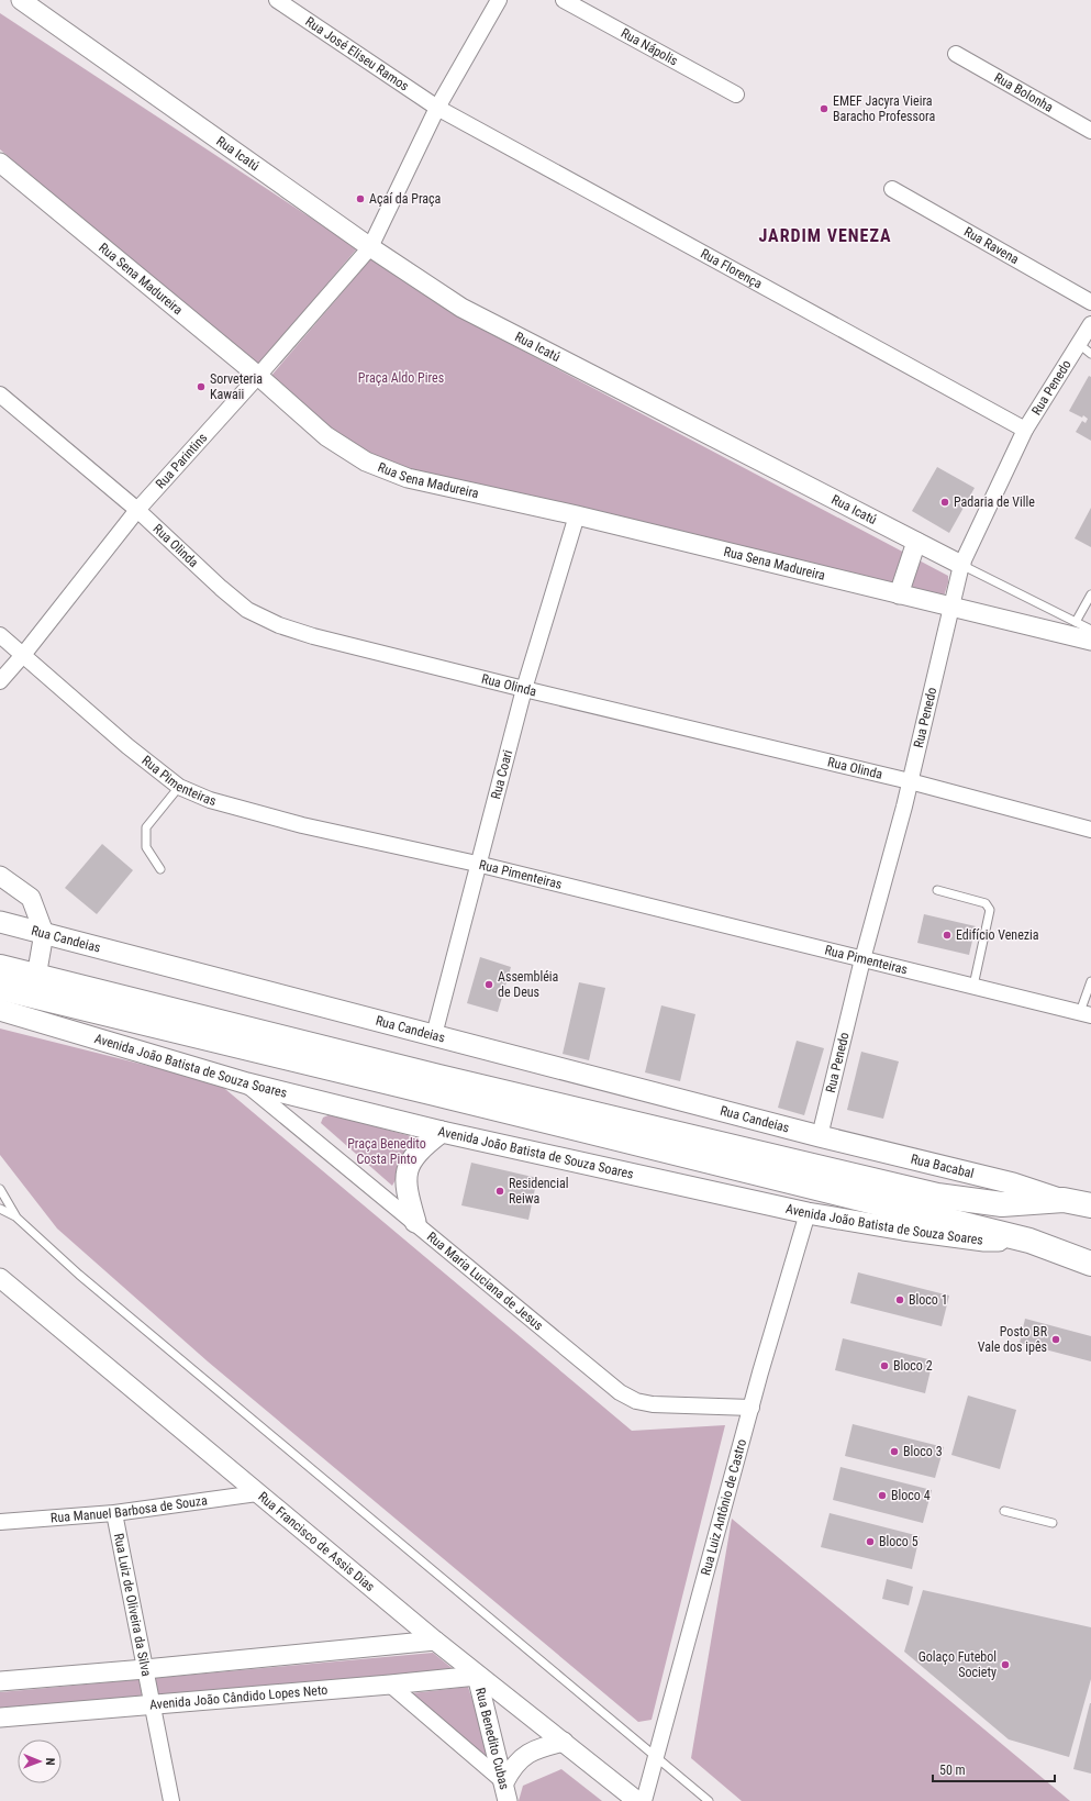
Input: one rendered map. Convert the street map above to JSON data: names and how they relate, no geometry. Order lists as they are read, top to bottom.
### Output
{
  "streets": {
    "main road": ["Rua Candeias", "Avenida João Batista de Souza Soares", "Rua Bacabal"],
    "street": [
      "Rua Nápolis",
      "Rua José Eliseu Ramos",
      "Rua Bolonha",
      "Rua Icatú",
      "Rua Ravena",
      "Rua Florença",
      "Rua Sena Madureira",
      "Rua Penedo",
      "Rua Parintins",
      "Rua Olinda",
      "Rua Coari",
      "Rua Pimenteiras",
      "Rua Maria Luciana de Jesus",
      "Rua Luiz Antônio de Castro",
      "Rua Manuel Barbosa de Souza",
      "Rua Francisco de Assis Dias",
      "Rua Luiz de Oliveira da Silva",
      "Avenida João Cândido Lopes Neto",
      "Rua Benedito Cubas"
    ]
  },
  "crossings": [
    ["Rua José Eliseu Ramos", "Rua Florença"],
    ["Rua José Eliseu Ramos", "Rua Parintins"],
    ["Rua Icatú", "Rua Penedo"],
    ["Rua Icatú", "Rua Parintins"],
    ["Rua Florença", "Rua Penedo"],
    ["Rua Florença", "Rua Parintins"],
    ["Rua Sena Madureira", "Rua Penedo"],
    ["Rua Sena Madureira", "Rua Parintins"],
    ["Rua Sena Madureira", "Rua Coari"],
    ["Rua Penedo", "Rua Olinda"],
    ["Rua Penedo", "Rua Pimenteiras"],
    ["Rua Penedo", "Rua Candeias"],
    ["Rua Penedo", "Rua Bacabal"],
    ["Rua Parintins", "Rua Olinda"],
    ["Rua Parintins", "Rua Pimenteiras"],
    ["Rua Olinda", "Rua Coari"],
    ["Rua Coari", "Rua Pimenteiras"],
    ["Rua Coari", "Rua Candeias"],
    ["Rua Candeias", "Rua Bacabal"],
    ["Avenida João Batista de Souza Soares", "Rua Maria Luciana de Jesus"],
    ["Avenida João Batista de Souza Soares", "Rua Luiz Antônio de Castro"],
    ["Rua Maria Luciana de Jesus", "Rua Luiz Antônio de Castro"],
    ["Rua Manuel Barbosa de Souza", "Rua Francisco de Assis Dias"],
    ["Rua Manuel Barbosa de Souza", "Rua Luiz de Oliveira da Silva"],
    ["Rua Francisco de Assis Dias", "Avenida João Cândido Lopes Neto"],
    ["Rua Francisco de Assis Dias", "Rua Benedito Cubas"],
    ["Rua Luiz de Oliveira da Silva", "Avenida João Cândido Lopes Neto"],
    ["Avenida João Cândido Lopes Neto", "Rua Benedito Cubas"]
  ],
  "districts": ["JARDIM VENEZA"],
  "parks": ["Praça Aldo Pires", "Praça Benedito Costa Pinto"],
  "places": [
    "EMEF Jacyra Vieira Baracho Professora",
    "Açaí da Praça",
    "Sorveteria Kawaii",
    "Padaria de Ville",
    "Edifício Venezia",
    "Assembléia de Deus",
    "Residencial Reiwa",
    "Bloco 1",
    "Posto BR Vale dos ipês",
    "Bloco 2",
    "Bloco 3",
    "Bloco 4",
    "Bloco 5",
    "Golaço Futebol Society"
  ],
  "scale_bar": "50 m",
  "north": "right"
}
